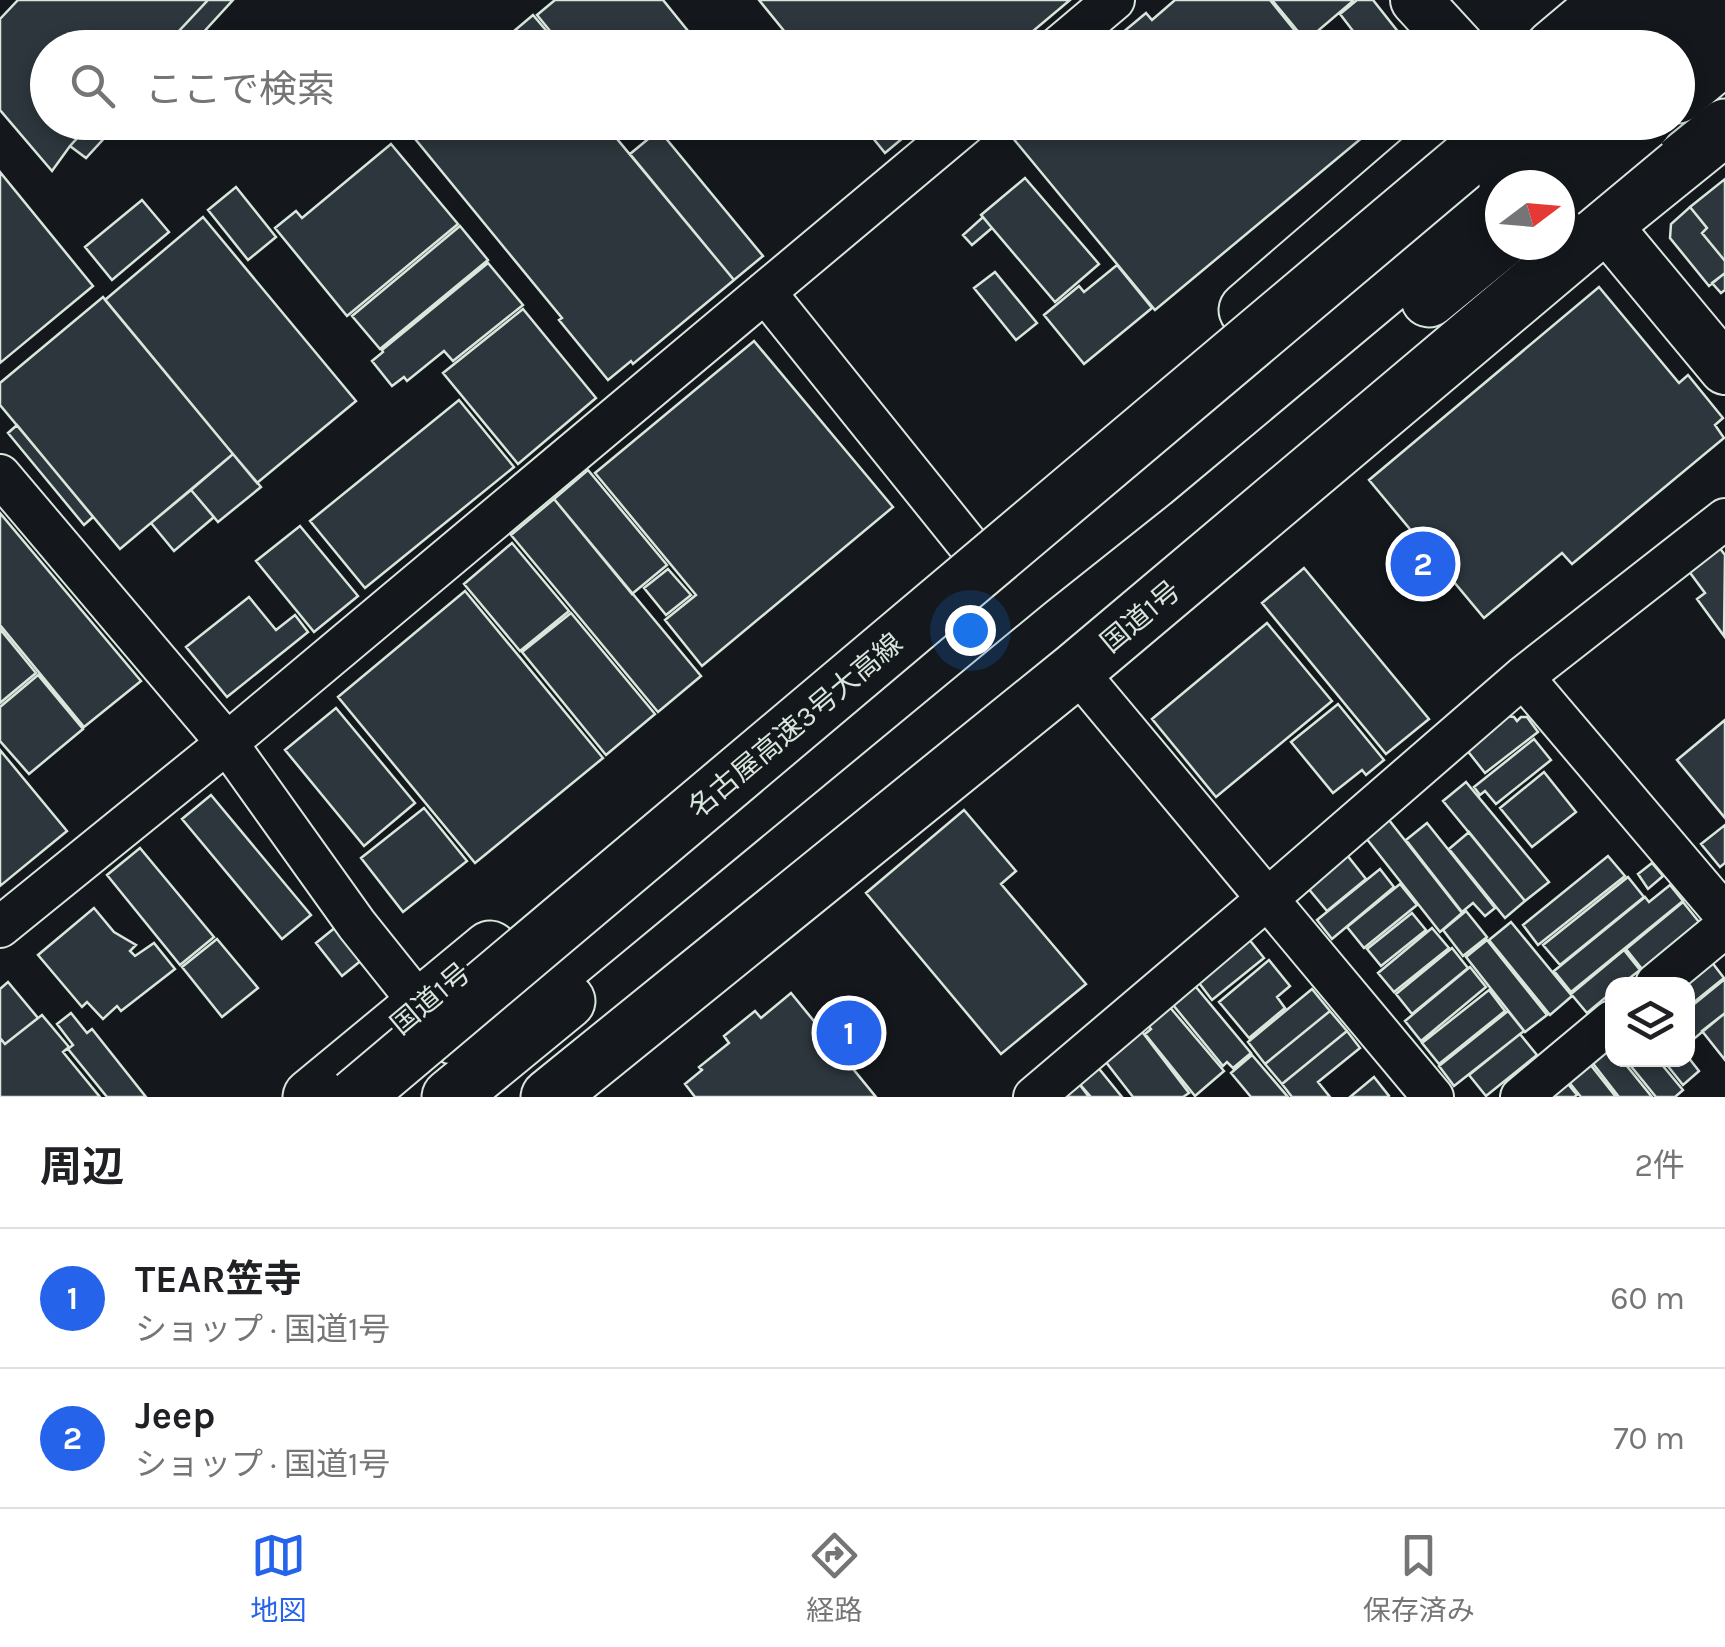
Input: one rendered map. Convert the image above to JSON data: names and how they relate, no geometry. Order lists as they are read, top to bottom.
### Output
{
  "streets": {
    "highway": ["国道1号", "名古屋高速3号大高線"]
  },
  "north": "right",
  "page": {
    "search": "ここで検索",
    "pins": ["2", "1"],
    "heading": ["周辺", "2件"],
    "list": [
      {
        "mark": "1",
        "name": "TEAR笠寺",
        "note": "ショップ · 国道1号",
        "value": "60 m"
      },
      {
        "mark": "2",
        "name": "Jeep",
        "note": "ショップ · 国道1号",
        "value": "70 m"
      }
    ],
    "nav": ["地図", "経路", "保存済み"]
  }
}
